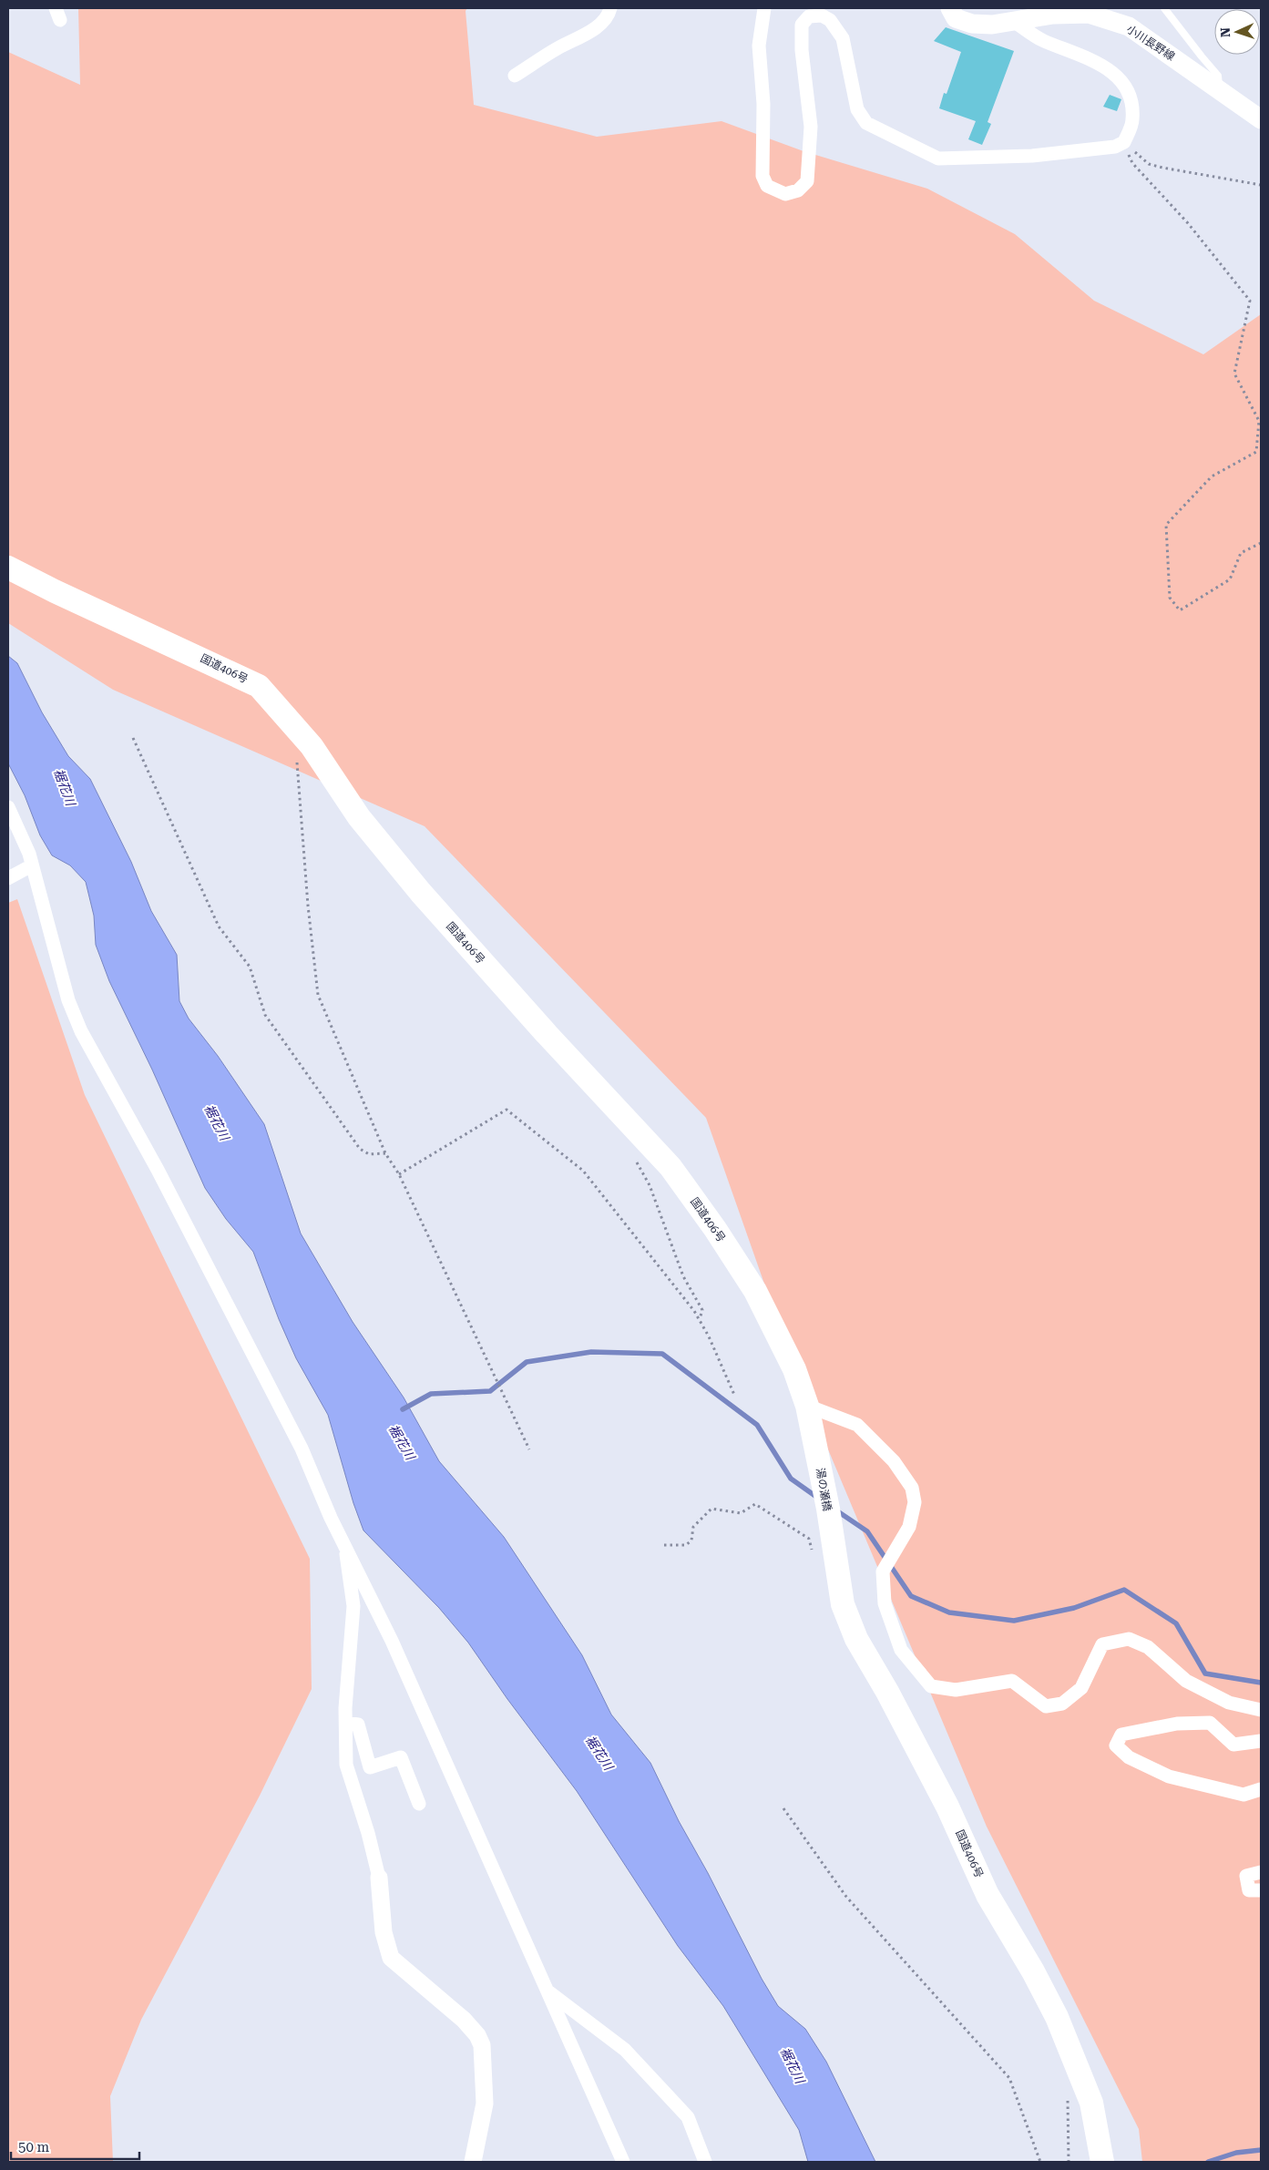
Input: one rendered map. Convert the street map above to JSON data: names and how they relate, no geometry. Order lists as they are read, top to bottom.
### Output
{
  "streets": {
    "highway": ["国道406号", "湯の瀬橋"],
    "main road": ["小川長野線"]
  },
  "crossings": [
    ["国道406号", "湯の瀬橋"]
  ],
  "water": ["裾花川"],
  "scale_bar": "50 m",
  "north": "left"
}
